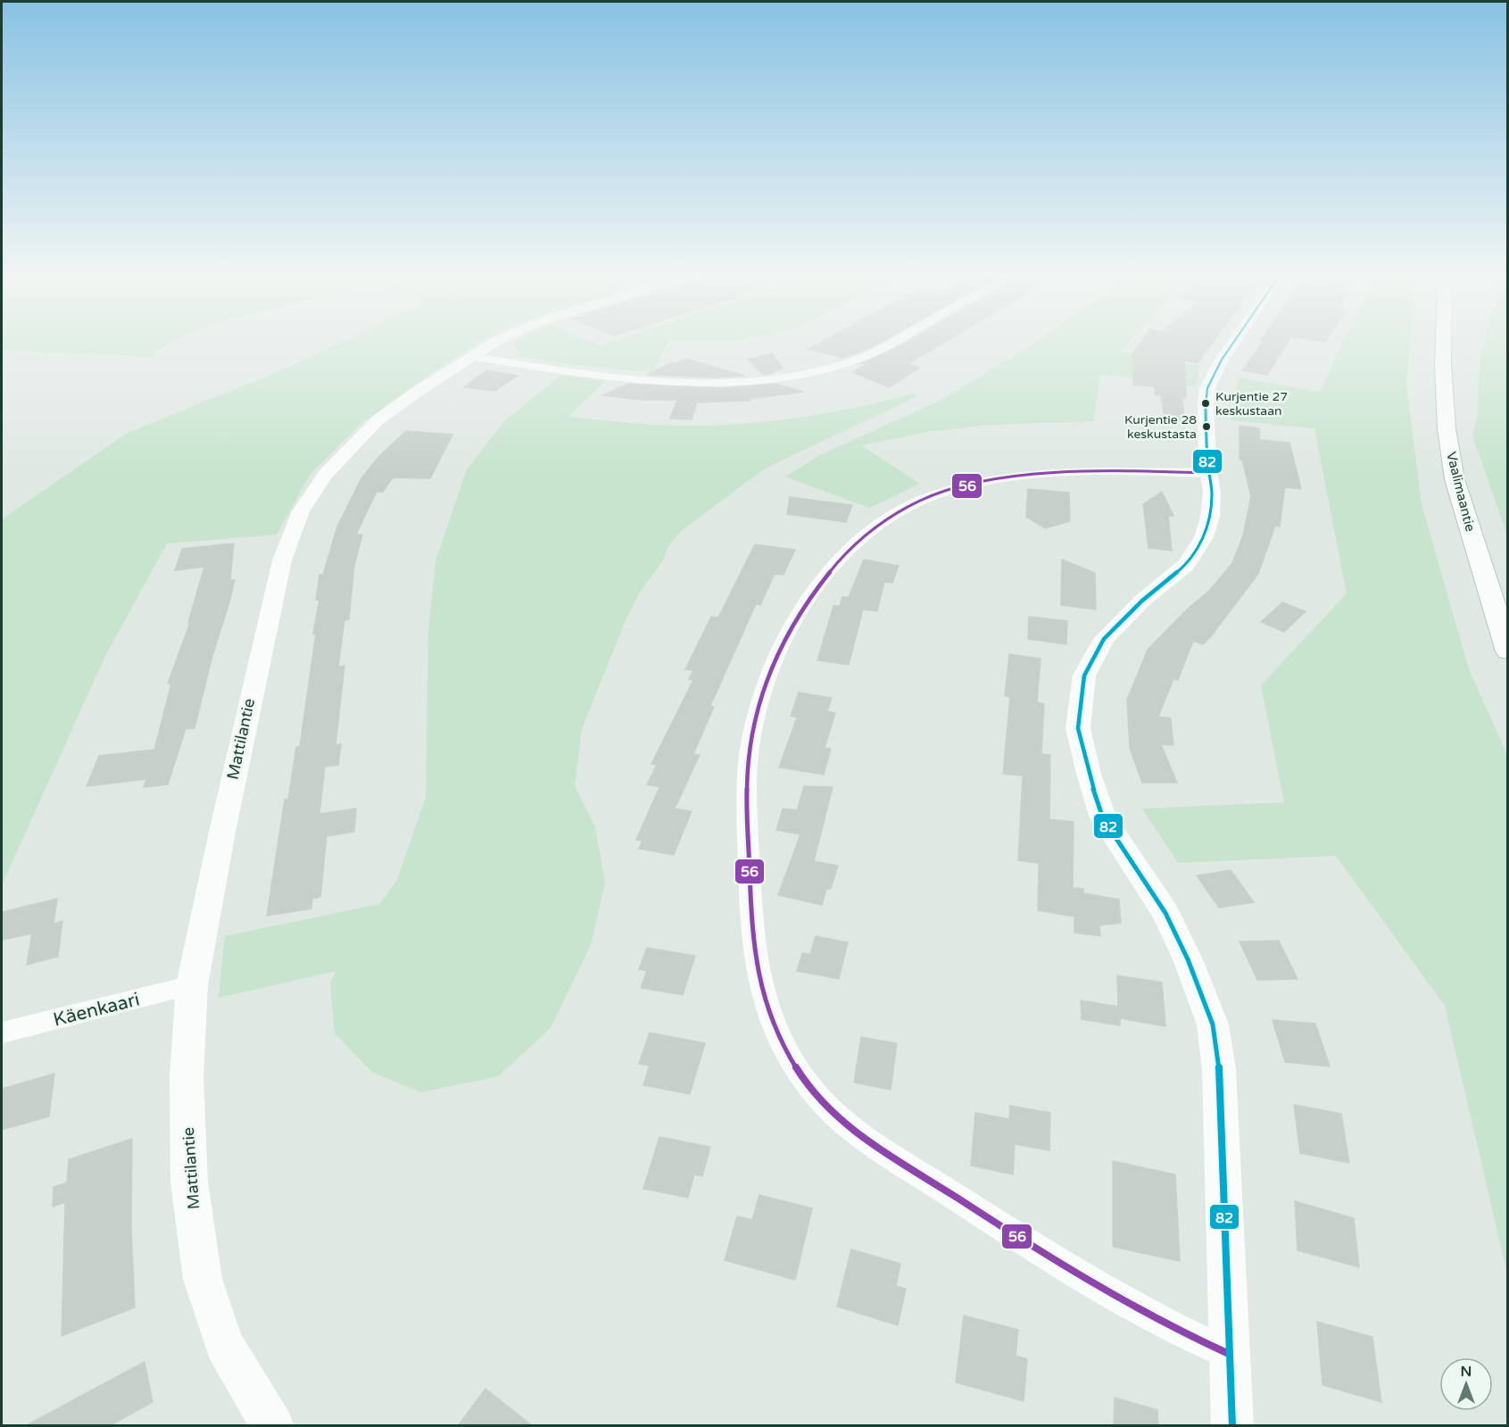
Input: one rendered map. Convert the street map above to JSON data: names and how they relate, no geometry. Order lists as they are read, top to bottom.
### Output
{
  "streets": {
    "main road": ["Vaalimaantie"],
    "street": ["Mattilantie", "Käenkaari"]
  },
  "crossings": [
    ["Mattilantie", "Käenkaari"]
  ],
  "places": ["Kurjentie 27 keskustaan", "Kurjentie 28 keskustasta"],
  "lines": ["transit line 82", "transit line 56"],
  "north": "top"
}
